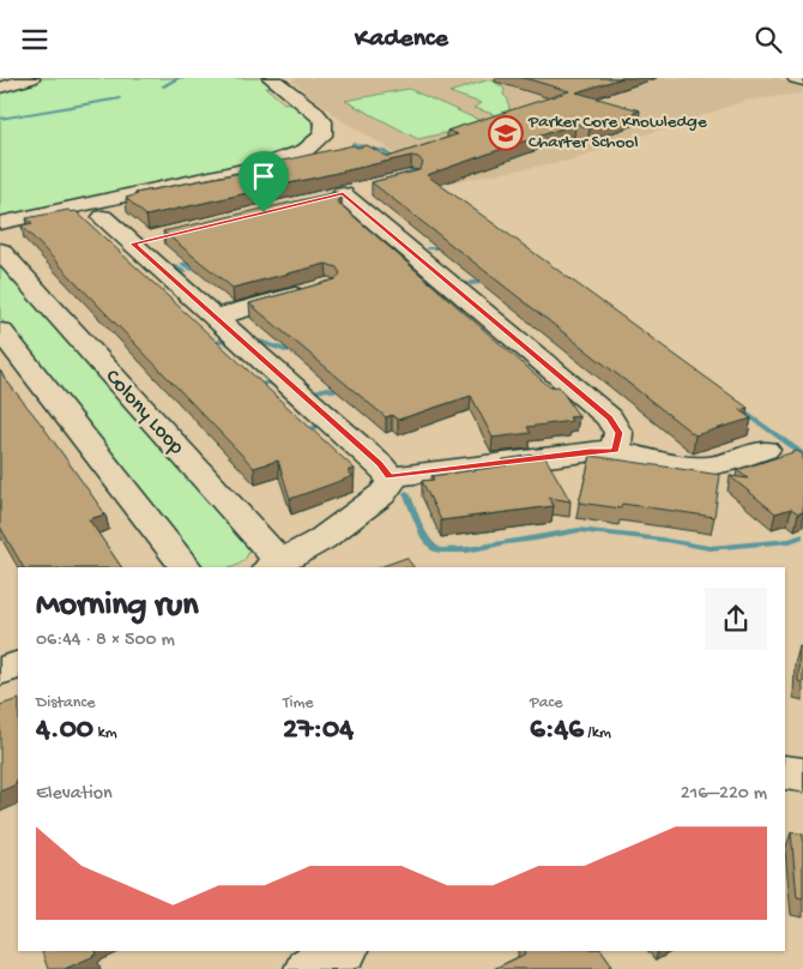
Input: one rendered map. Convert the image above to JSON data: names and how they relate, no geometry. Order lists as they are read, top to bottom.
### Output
{
  "streets": {
    "street": ["Colony Loop"]
  },
  "places": {
    "school or university": ["Parker Core Knowledge Charter School"]
  },
  "page": {
    "header": "Kadence",
    "heading": ["Morning run", "06:44 · 8 × 500 m"],
    "stats": [
      ["Distance", "4.00 km"],
      ["Time", "27:04"],
      ["Pace", "6:46 /km"]
    ],
    "chart": ["Elevation", "216–220 m"]
  }
}
